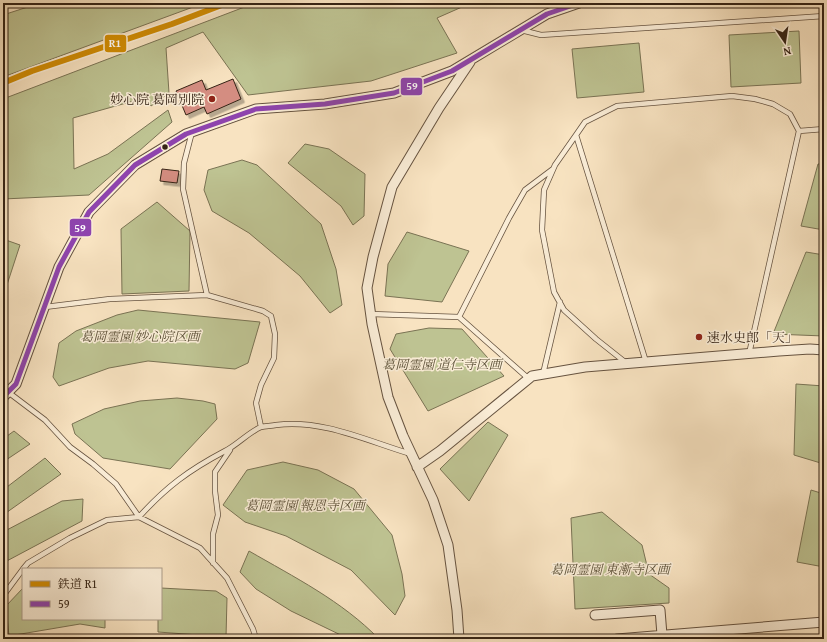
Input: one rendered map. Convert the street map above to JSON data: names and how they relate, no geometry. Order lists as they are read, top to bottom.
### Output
{
  "parks": [
    "葛岡霊園 妙心院区画",
    "葛岡霊園 道仁寺区画",
    "葛岡霊園 報恩寺区画",
    "葛岡霊園 東漸寺区画"
  ],
  "places": ["妙心院 葛岡別院", "速水史郎「天」"],
  "lines": ["rail line R1", "transit line 59"],
  "legend": ["鉄道 R1", "59"],
  "north": "bottom"
}
